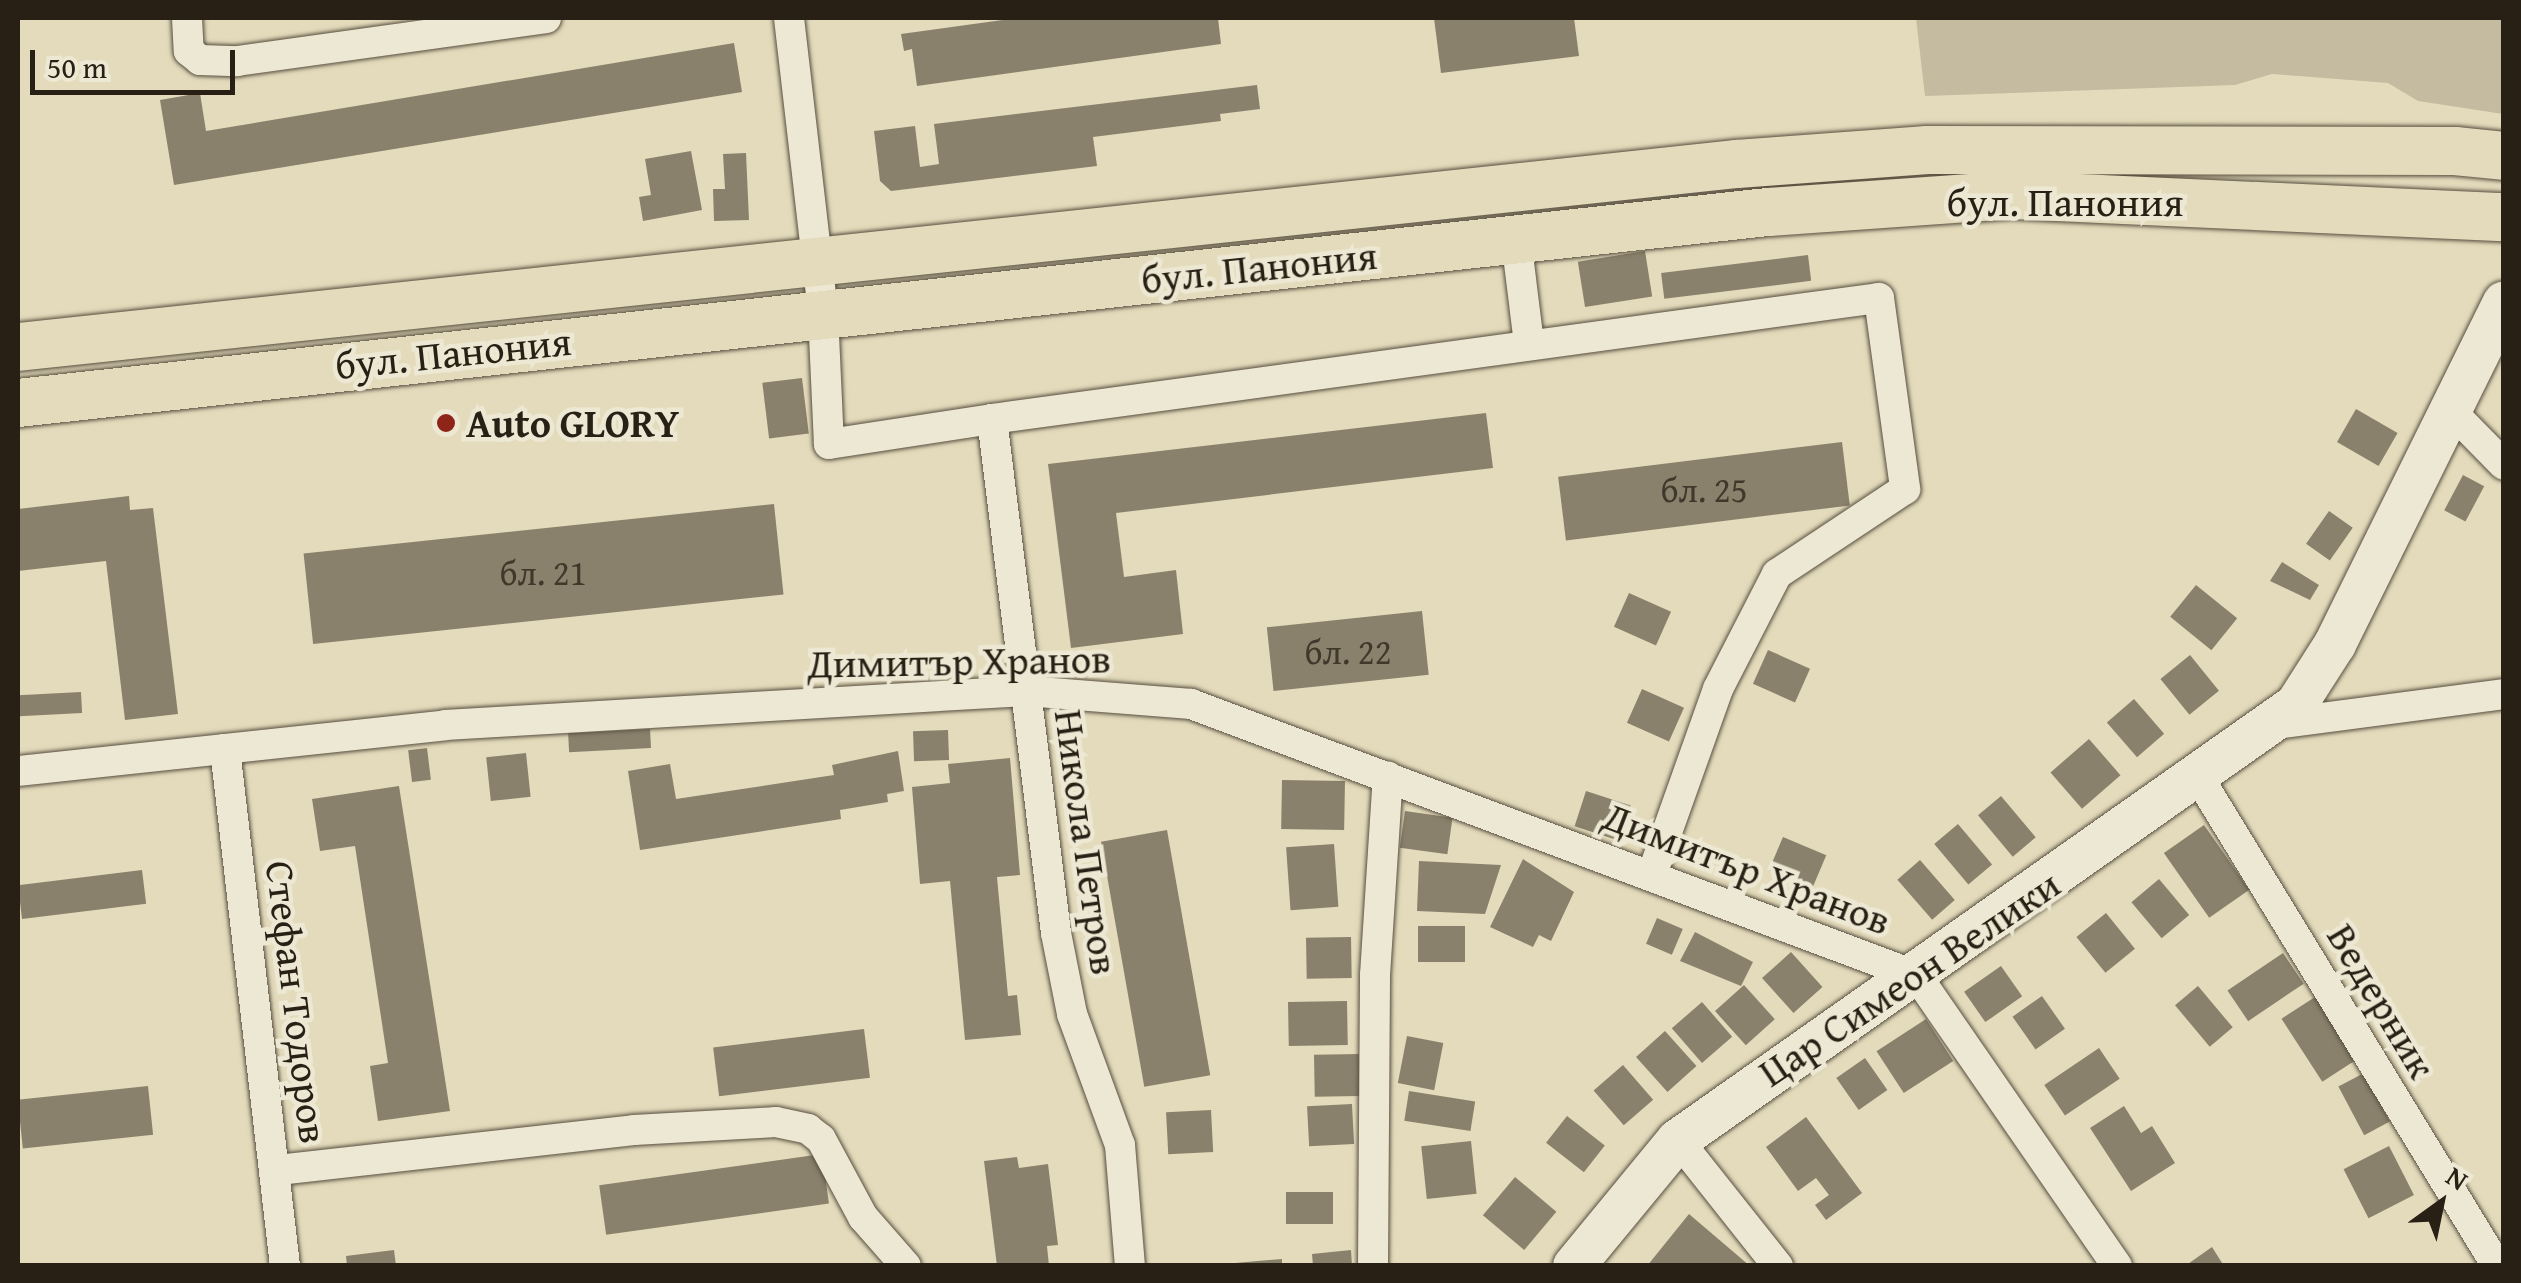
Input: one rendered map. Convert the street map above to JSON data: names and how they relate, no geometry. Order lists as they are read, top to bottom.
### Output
{
  "streets": {
    "main road": ["бул. Панония", "Цар Симеон Велики"],
    "street": [
      "Димитър Хранов",
      "Никола Петров",
      "Ведерник",
      "Стефан Тодоров"
    ]
  },
  "crossings": [
    ["Димитър Хранов", "Никола Петров"],
    ["Димитър Хранов", "Цар Симеон Велики"],
    ["Димитър Хранов", "Стефан Тодоров"],
    ["Цар Симеон Велики", "Ведерник"]
  ],
  "places": ["Auto GLORY"],
  "house_numbers": ["бл. 25", "бл. 21", "бл. 22"],
  "scale_bar": "50 m",
  "north": "top right"
}
